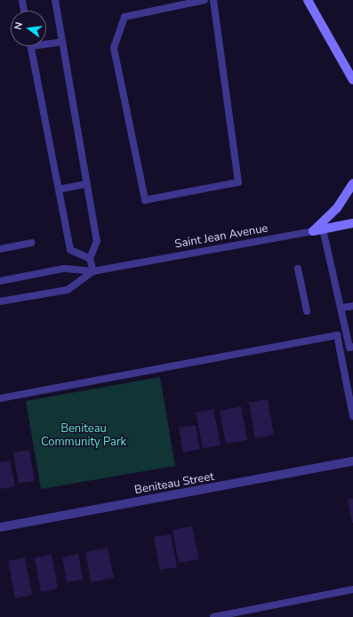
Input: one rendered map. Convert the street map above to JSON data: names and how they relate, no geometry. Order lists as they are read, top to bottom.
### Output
{
  "streets": {
    "main road": ["Saint Jean Avenue"],
    "street": ["Beniteau Street"]
  },
  "parks": ["Beniteau Community Park"],
  "north": "left"
}
